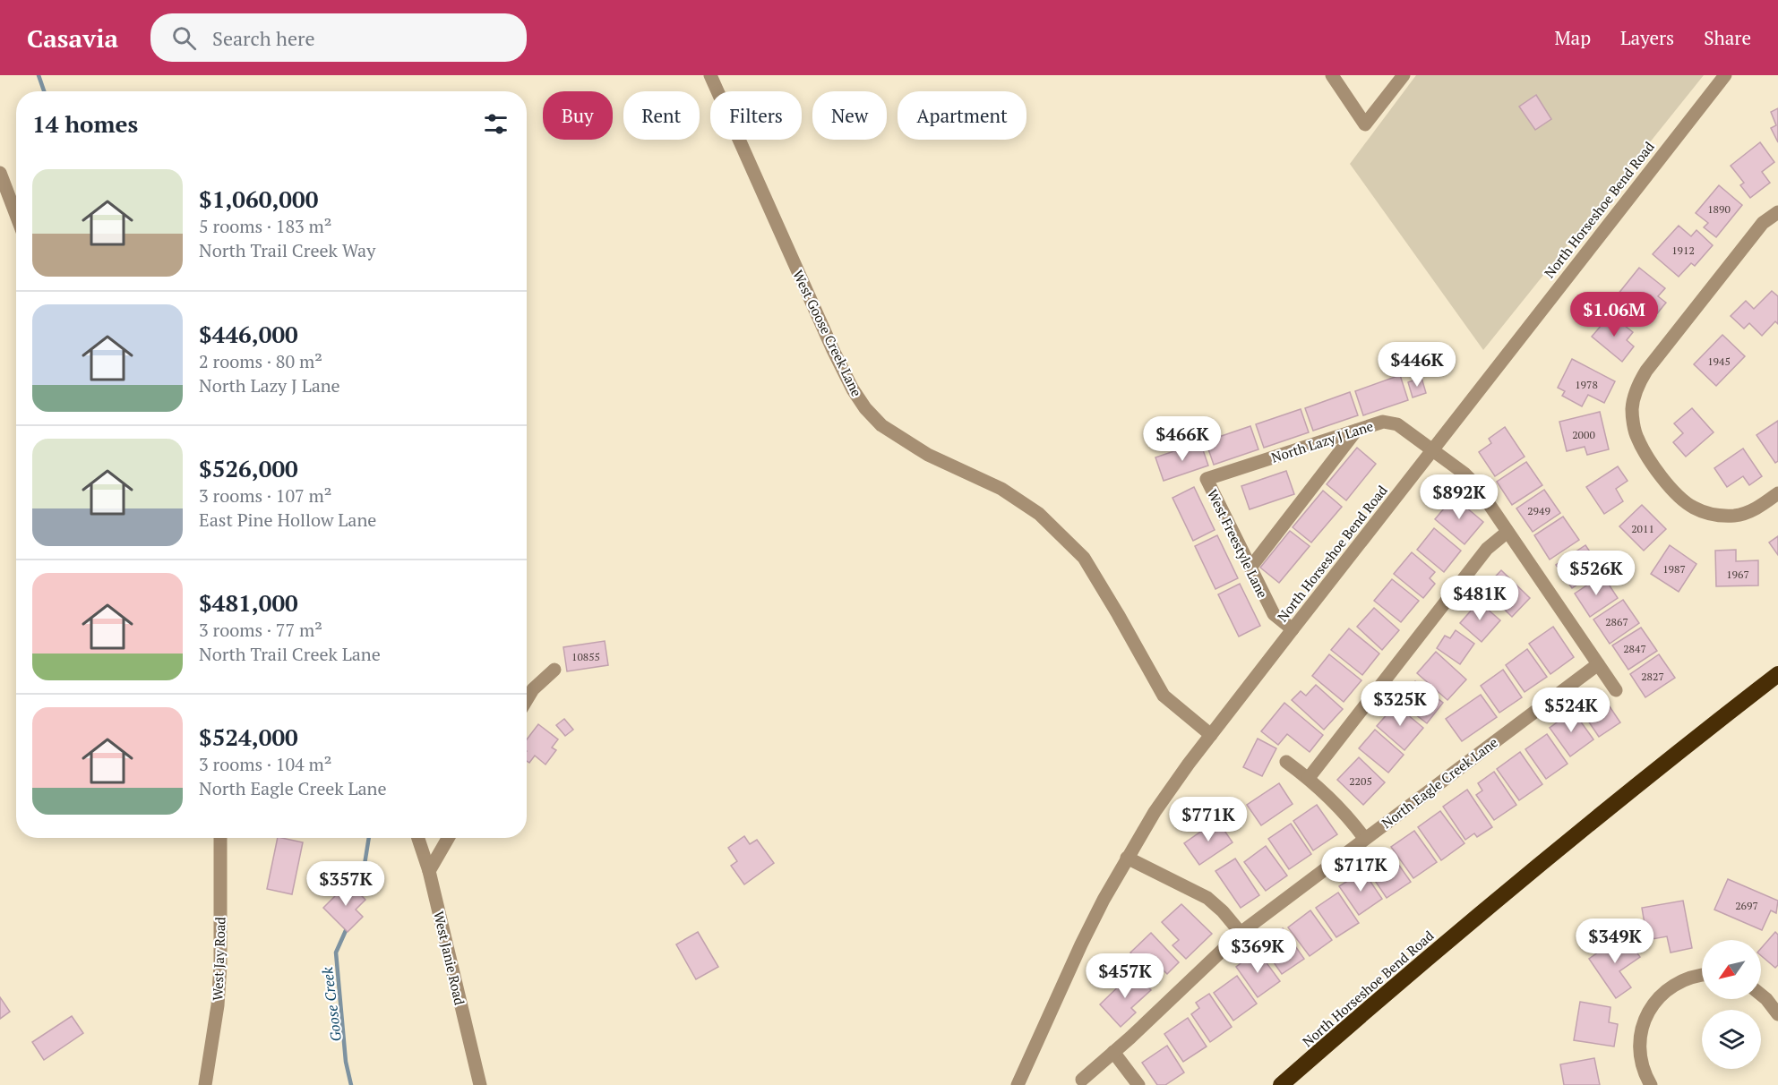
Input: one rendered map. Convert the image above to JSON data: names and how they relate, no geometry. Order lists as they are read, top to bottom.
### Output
{
  "streets": {
    "highway": ["North Horseshoe Bend Road"],
    "street": [
      "West Goose Creek Lane",
      "North Lazy J Lane",
      "West Freestyle Lane",
      "North Eagle Creek Lane",
      "West Janie Road",
      "West Jay Road"
    ]
  },
  "crossings": [
    ["North Horseshoe Bend Road", "West Goose Creek Lane"],
    ["North Horseshoe Bend Road", "North Lazy J Lane"],
    ["North Horseshoe Bend Road", "West Freestyle Lane"],
    ["North Lazy J Lane", "West Freestyle Lane"],
    ["North Lazy J Lane", "North Eagle Creek Lane"]
  ],
  "water": ["Goose Creek"],
  "house_numbers": [
    "1890",
    "1912",
    "1945",
    "1978",
    "2000",
    "2949",
    "2011",
    "1987",
    "1967",
    "2867",
    "2847",
    "10855",
    "2827",
    "2205",
    "2697"
  ],
  "north": "bottom left",
  "page": {
    "header": "Casavia",
    "search": "Search here",
    "nav": ["Map", "Layers", "Share"],
    "chip": [
      "Buy",
      "Rent",
      "Filters",
      "New",
      "Apartment"
    ],
    "heading": "14 homes",
    "list": [
      {
        "name": "$1,060,000",
        "note": "5 rooms · 183 m² · North Trail Creek Way"
      },
      {
        "name": "$446,000",
        "note": "2 rooms · 80 m² · North Lazy J Lane"
      },
      {
        "name": "$526,000",
        "note": "3 rooms · 107 m² · East Pine Hollow Lane"
      },
      {
        "name": "$481,000",
        "note": "3 rooms · 77 m² · North Trail Creek Lane"
      },
      {
        "name": "$524,000",
        "note": "3 rooms · 104 m² · North Eagle Creek Lane"
      }
    ],
    "price": [
      "$1.06M",
      "$446K",
      "$466K",
      "$892K",
      "$526K",
      "$481K",
      "$325K",
      "$524K",
      "$771K",
      "$717K",
      "$357K",
      "$349K",
      "$369K",
      "$457K"
    ]
  }
}
